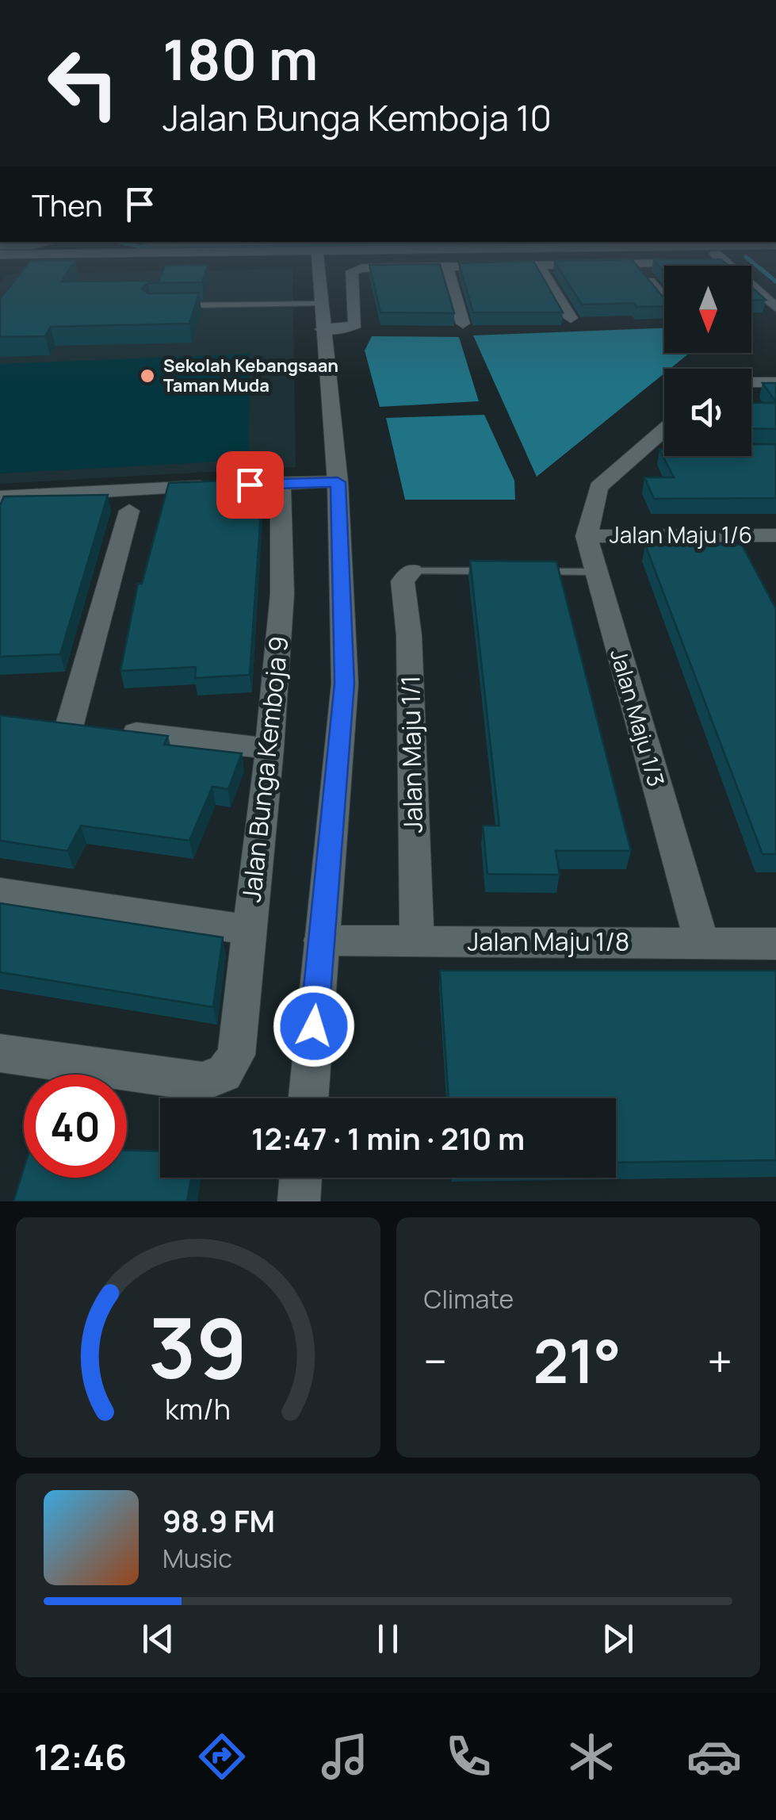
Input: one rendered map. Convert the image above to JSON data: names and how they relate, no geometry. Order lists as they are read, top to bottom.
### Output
{
  "streets": {
    "street": [
      "Jalan Maju 1/6",
      "Jalan Maju 1/3",
      "Jalan Maju 1/1",
      "Jalan Bunga Kemboja 9",
      "Jalan Maju 1/8"
    ]
  },
  "crossings": [
    ["Jalan Maju 1/6", "Jalan Maju 1/3"],
    ["Jalan Maju 1/3", "Jalan Maju 1/8"],
    ["Jalan Maju 1/1", "Jalan Maju 1/8"]
  ],
  "places": ["Sekolah Kebangsaan Taman Muda"],
  "north": "bottom",
  "page": {
    "turn": ["180 m", "Jalan Bunga Kemboja 10"],
    "then": "Then",
    "limit": "40",
    "trip": "12:47 · 1 min · 210 m",
    "tile": "Climate",
    "heat": ["−", "21°", "+"],
    "song": ["98.9 FM", "Music"],
    "tabs": "12:46",
    "gauge": ["39", "km/h"]
  }
}
